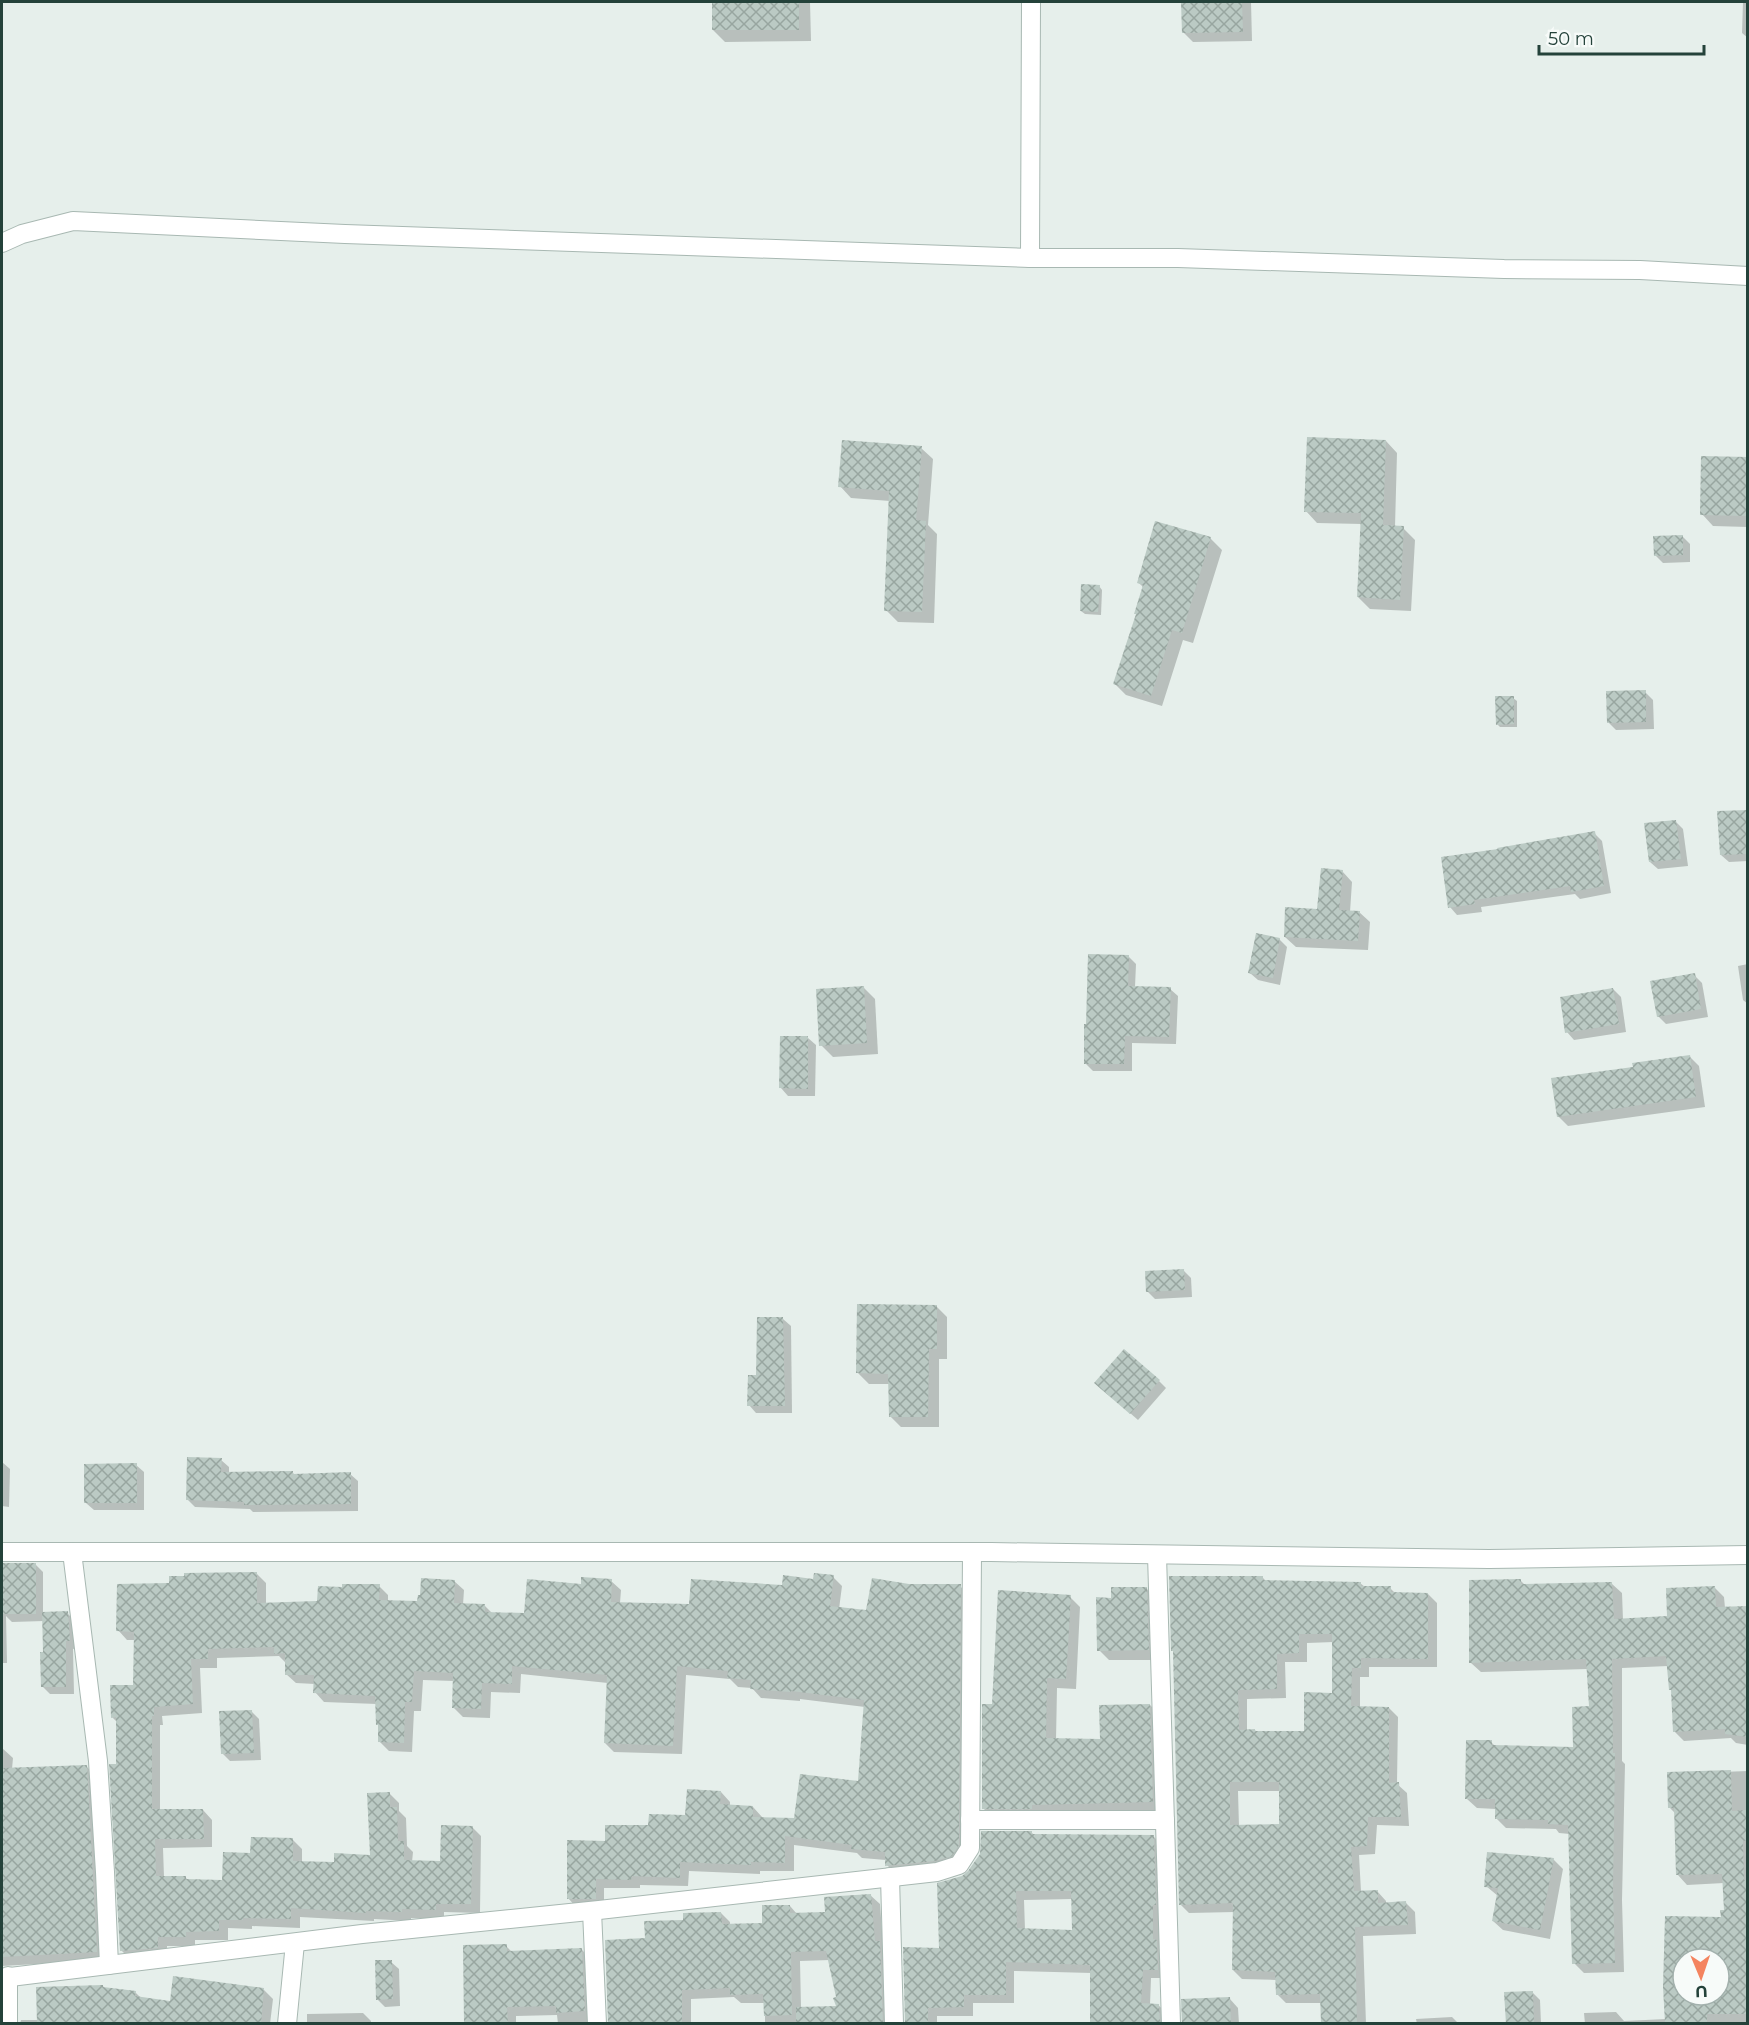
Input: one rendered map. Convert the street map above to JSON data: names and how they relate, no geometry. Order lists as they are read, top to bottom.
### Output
{
  "scale_bar": "50 m",
  "north": "bottom"
}
